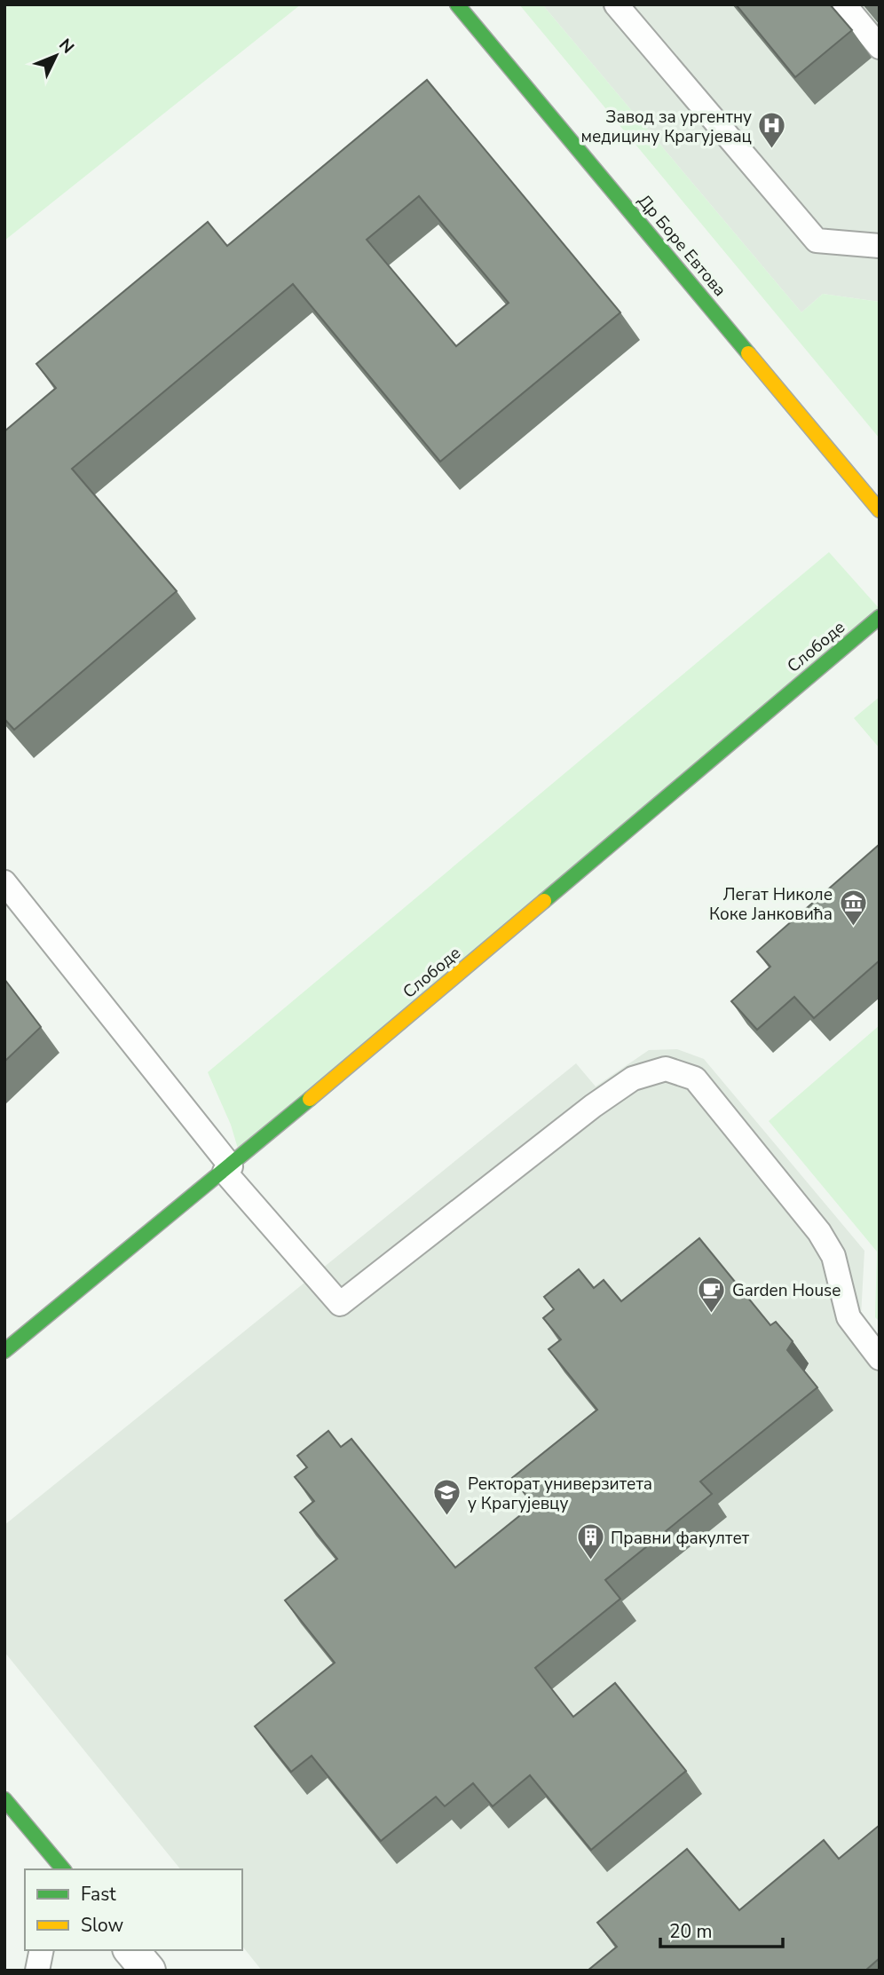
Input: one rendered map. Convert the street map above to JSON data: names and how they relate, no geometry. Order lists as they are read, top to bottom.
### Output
{
  "streets": {
    "street": ["Др Боре Евтова", "Слободе"]
  },
  "places": {
    "hospital": ["Завод за ургентну медицину Крагујевац"],
    "museum": ["Легат Николе Коке Јанковића"],
    "cafe": ["Garden House"],
    "school or university": ["Ректорат универзитета у Крагујевцу"],
    "building": ["Правни факултет"]
  },
  "legend": ["Fast", "Slow"],
  "scale_bar": "20 m",
  "north": "top right"
}
